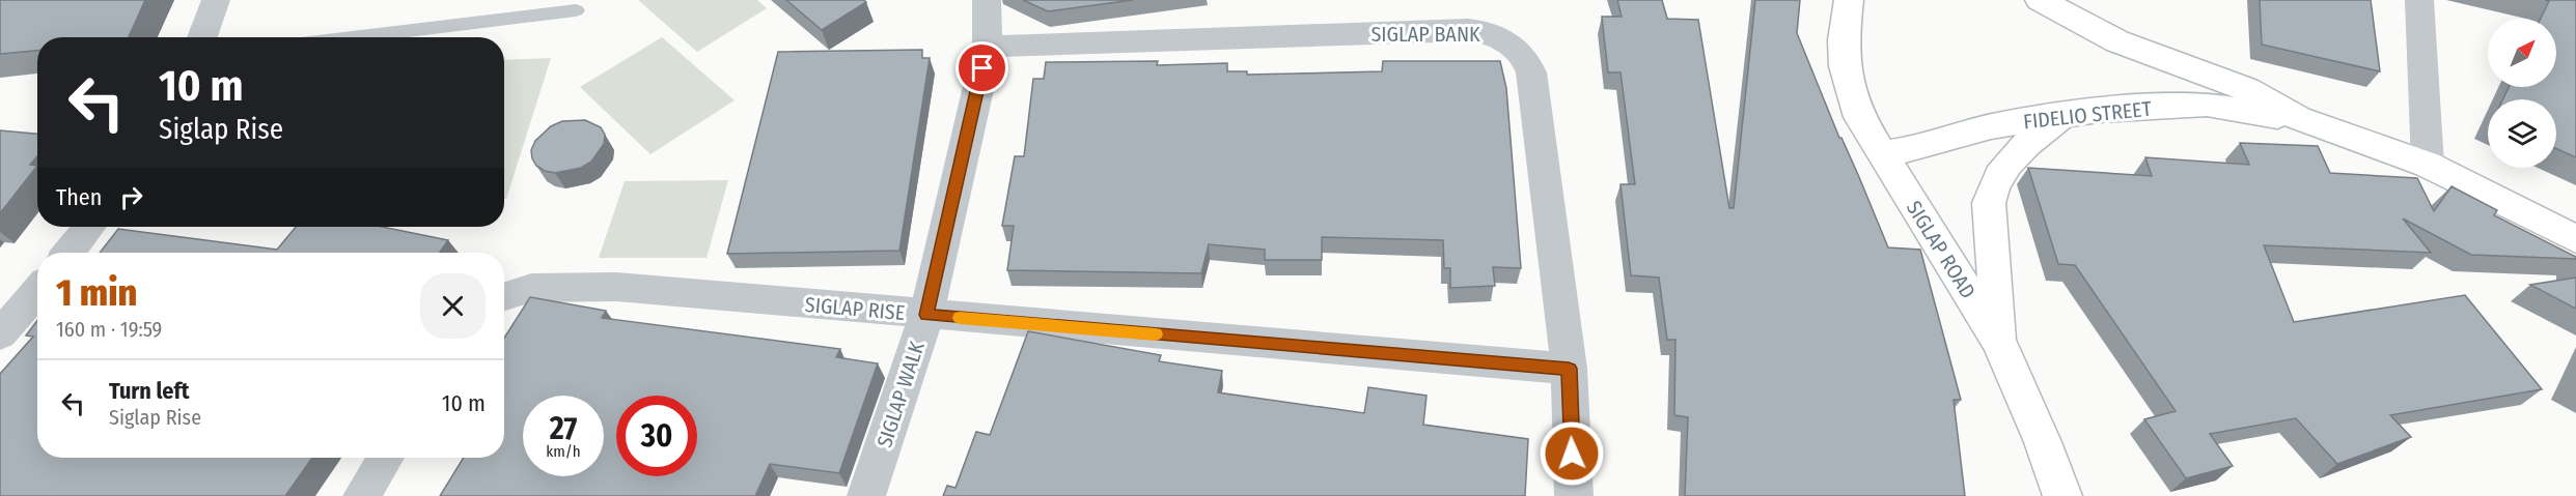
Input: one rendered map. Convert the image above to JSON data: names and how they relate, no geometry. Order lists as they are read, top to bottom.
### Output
{
  "streets": {
    "street": [
      "SIGLAP BANK",
      "FIDELIO STREET",
      "SIGLAP ROAD",
      "SIGLAP RISE",
      "SIGLAP WALK"
    ]
  },
  "crossings": [
    ["SIGLAP BANK", "SIGLAP RISE"],
    ["SIGLAP BANK", "SIGLAP WALK"],
    ["FIDELIO STREET", "SIGLAP ROAD"],
    ["SIGLAP RISE", "SIGLAP WALK"]
  ],
  "north": "top right",
  "page": {
    "turn": ["10 m", "Siglap Rise"],
    "then": "Then",
    "heading": ["1 min", "160 m · 19:59"],
    "list": [
      {
        "name": "Turn left",
        "note": "Siglap Rise",
        "value": "10 m"
      }
    ],
    "speed": "27 km/h",
    "limit": "30"
  }
}
